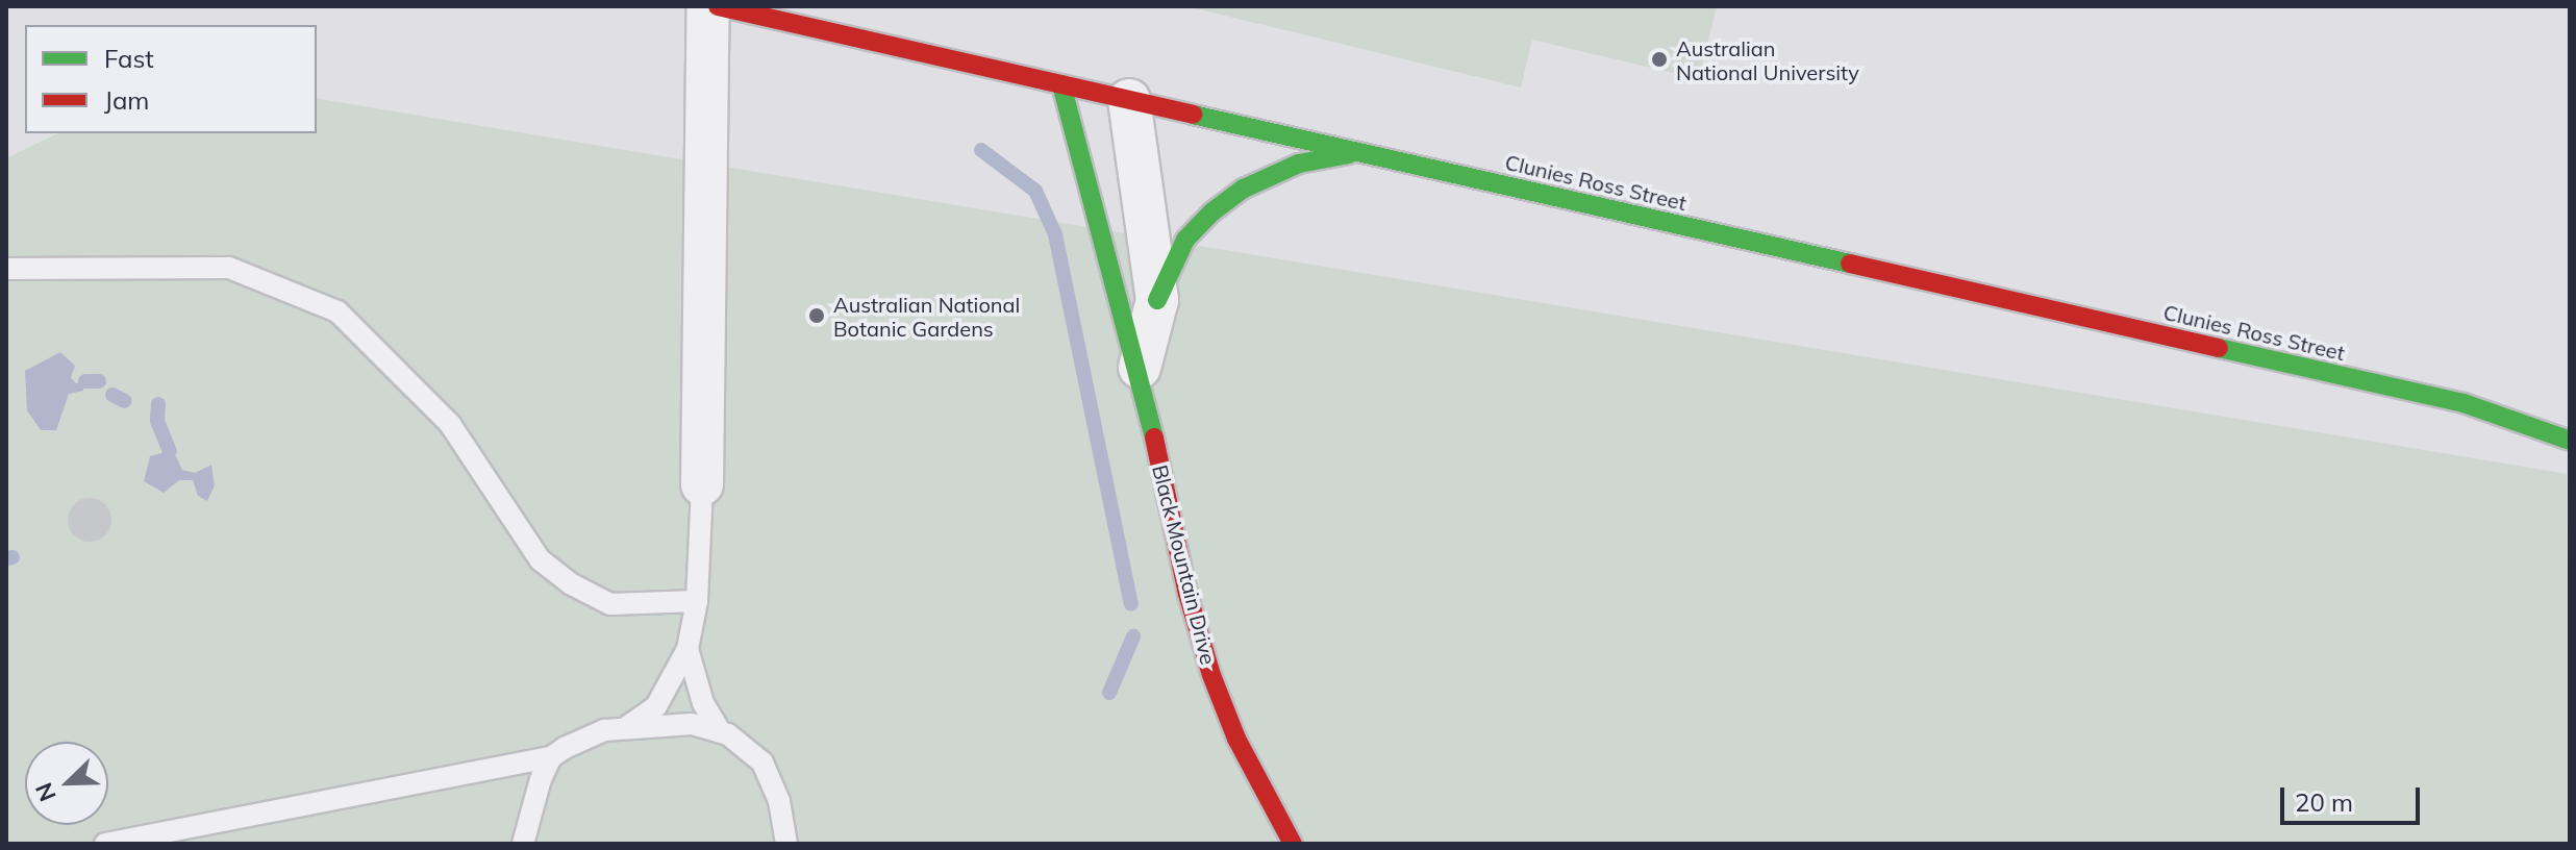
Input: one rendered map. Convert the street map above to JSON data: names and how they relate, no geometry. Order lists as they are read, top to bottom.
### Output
{
  "streets": {
    "street": ["Clunies Ross Street", "Black Mountain Drive"]
  },
  "crossings": [
    ["Clunies Ross Street", "Black Mountain Drive"]
  ],
  "places": ["Australian National University", "Australian National Botanic Gardens"],
  "legend": ["Fast", "Jam"],
  "scale_bar": "20 m",
  "north": "bottom left"
}
